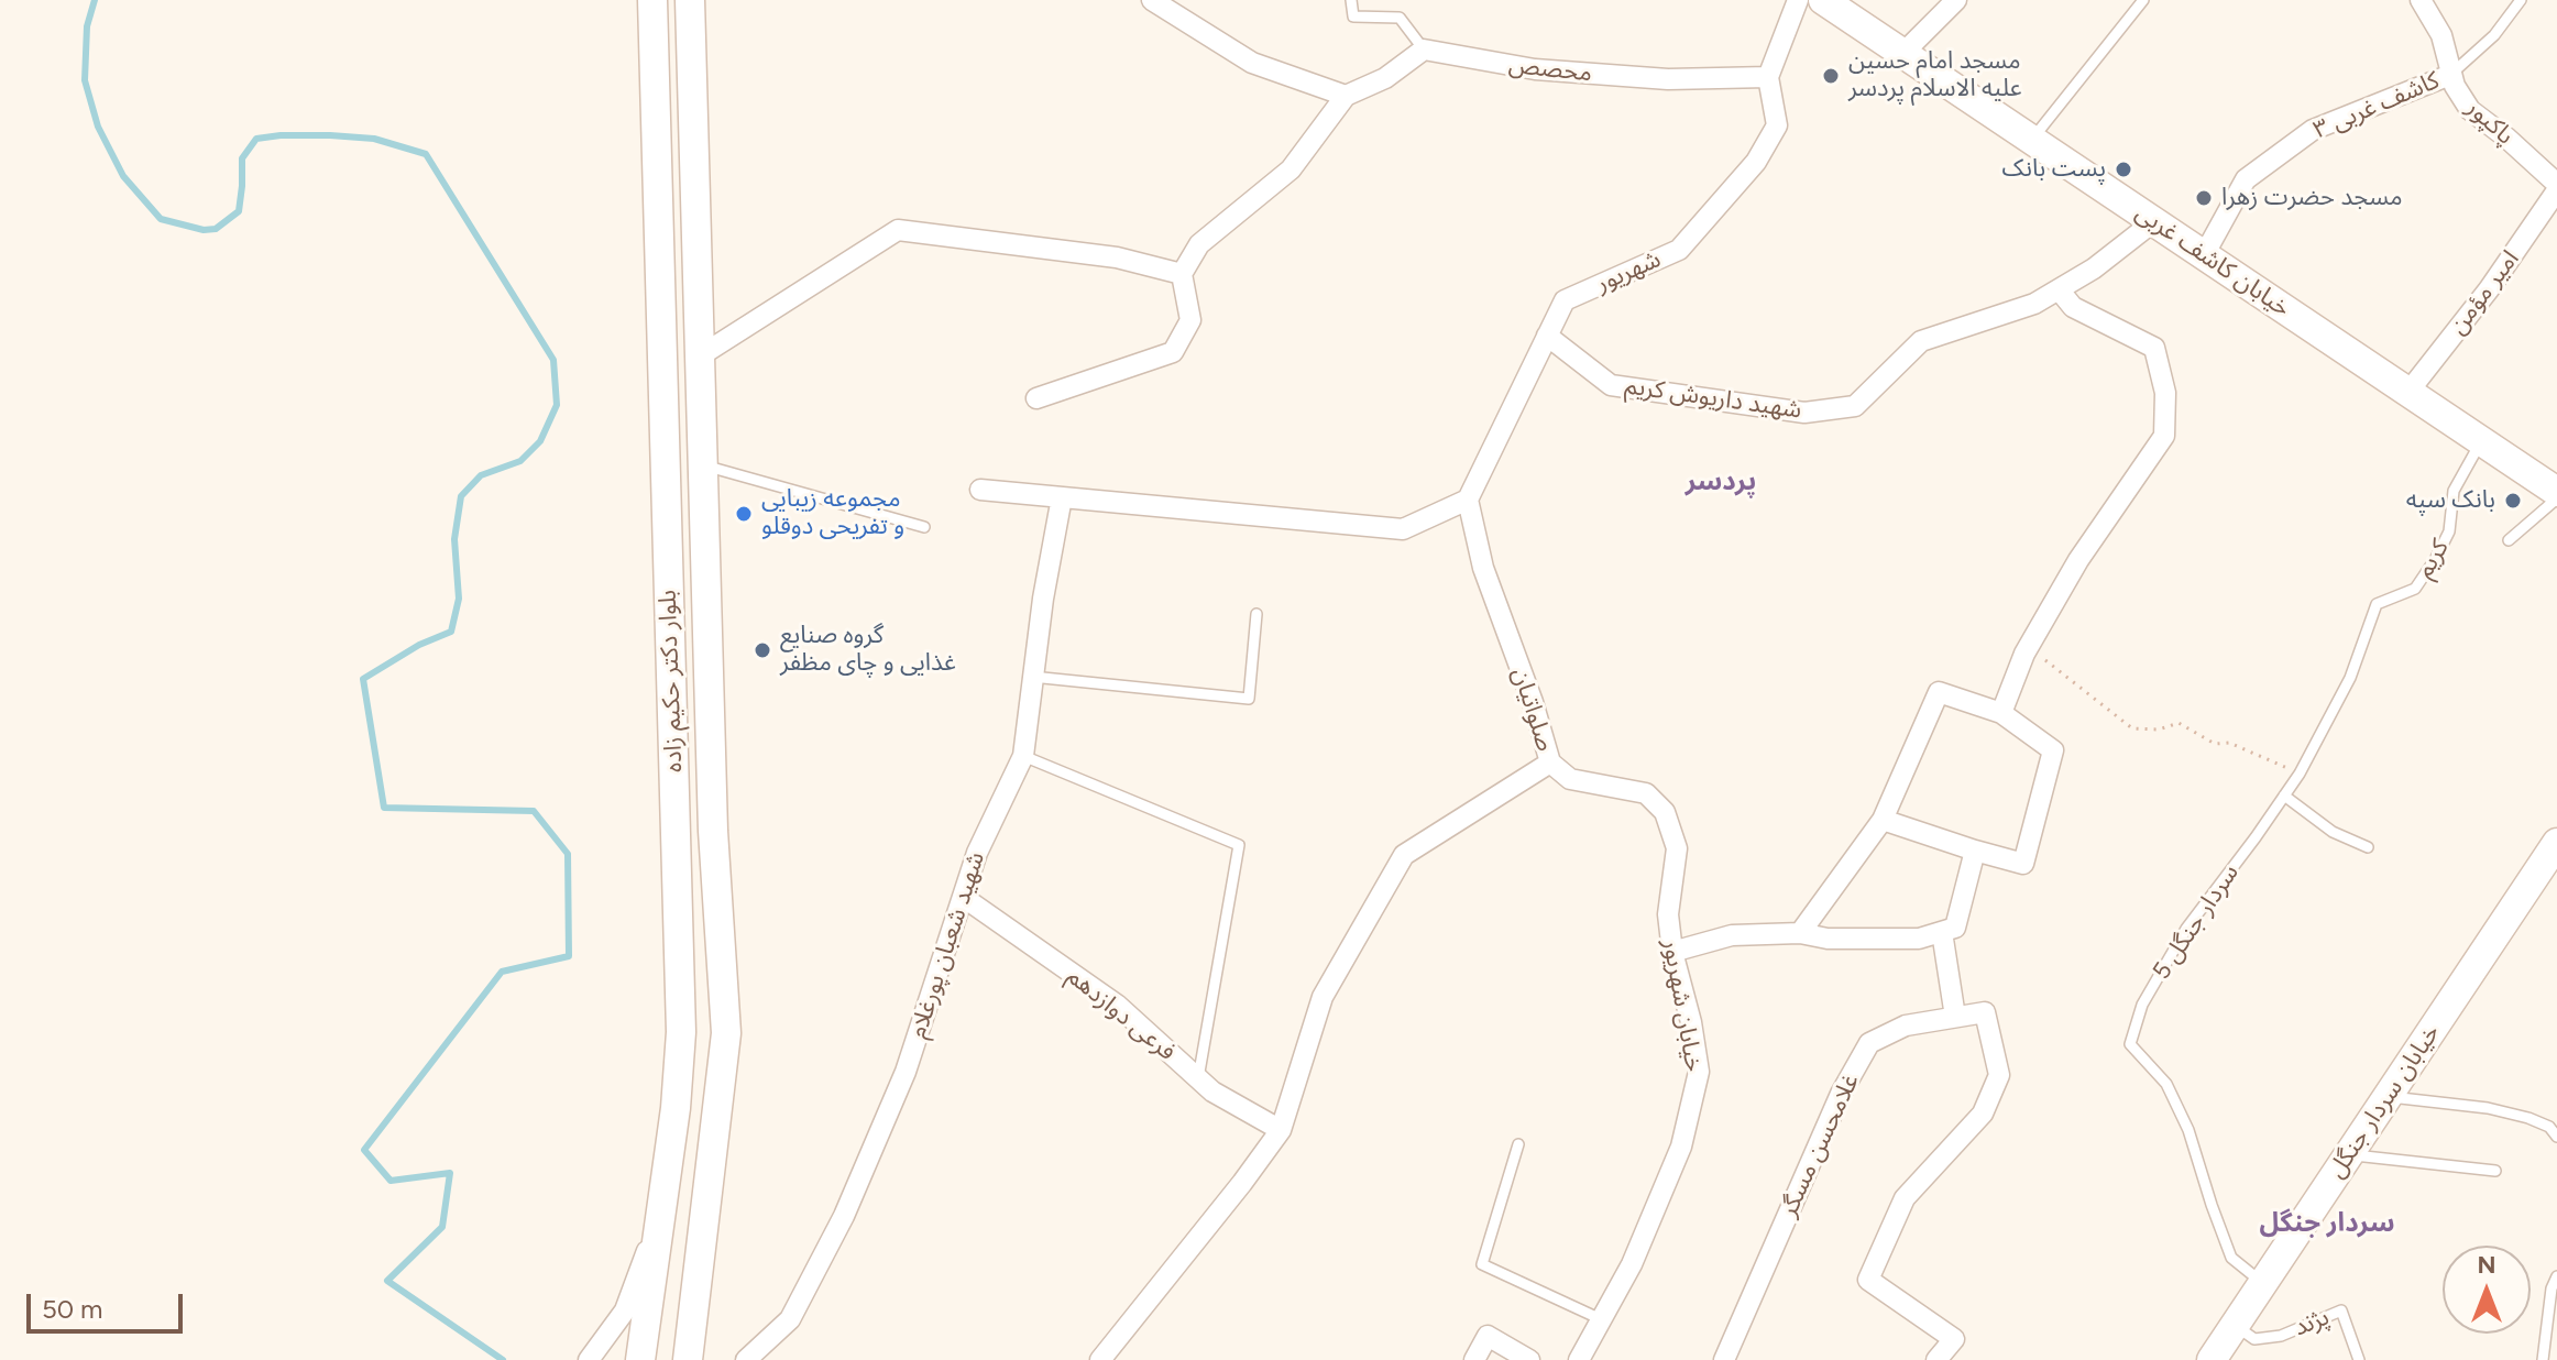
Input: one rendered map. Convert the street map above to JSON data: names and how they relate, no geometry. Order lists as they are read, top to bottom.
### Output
{
  "streets": {
    "main road": ["خیابان کاشف غربی", "بلوار دکتر حکیم زاده", "خیابان سردار جنگل"],
    "street": [
      "محصص",
      "کاشف غربی ۳",
      "پاکپور",
      "شهریور",
      "امیر مؤمن",
      "شهید داریوش کریم",
      "صلواتیان",
      "شهید شعبان پورغلام",
      "خیابان شهریور",
      "فرعی دوازدهم",
      "غلامحسن مسگر"
    ],
    "lane": ["کریم", "سردار جنگل 5", "پژند"]
  },
  "crossings": [
    ["محصص", "شهریور"],
    ["کاشف غربی ۳", "پاکپور"],
    ["کاشف غربی ۳", "خیابان کاشف غربی"],
    ["پاکپور", "امیر مؤمن"],
    ["خیابان کاشف غربی", "امیر مؤمن"],
    ["خیابان کاشف غربی", "شهید داریوش کریم"],
    ["خیابان کاشف غربی", "کریم"],
    ["شهریور", "شهید داریوش کریم"],
    ["شهریور", "صلواتیان"],
    ["کریم", "سردار جنگل 5"],
    ["صلواتیان", "خیابان شهریور"],
    ["صلواتیان", "فرعی دوازدهم"],
    ["سردار جنگل 5", "خیابان سردار جنگل"],
    ["شهید شعبان پورغلام", "فرعی دوازدهم"],
    ["خیابان سردار جنگل", "پژند"]
  ],
  "districts": ["پردسر", "سردار جنگل"],
  "places": [
    "مسجد امام حسین علیه الاسلام پردسر",
    "پست بانک",
    "مسجد حضرت زهرا",
    "بانک سپه",
    "مجموعه زیبایی و تفریحی دوقلو",
    "گروه صنایع غذایی و چای مظفر"
  ],
  "scale_bar": "50 m",
  "north": "top"
}
